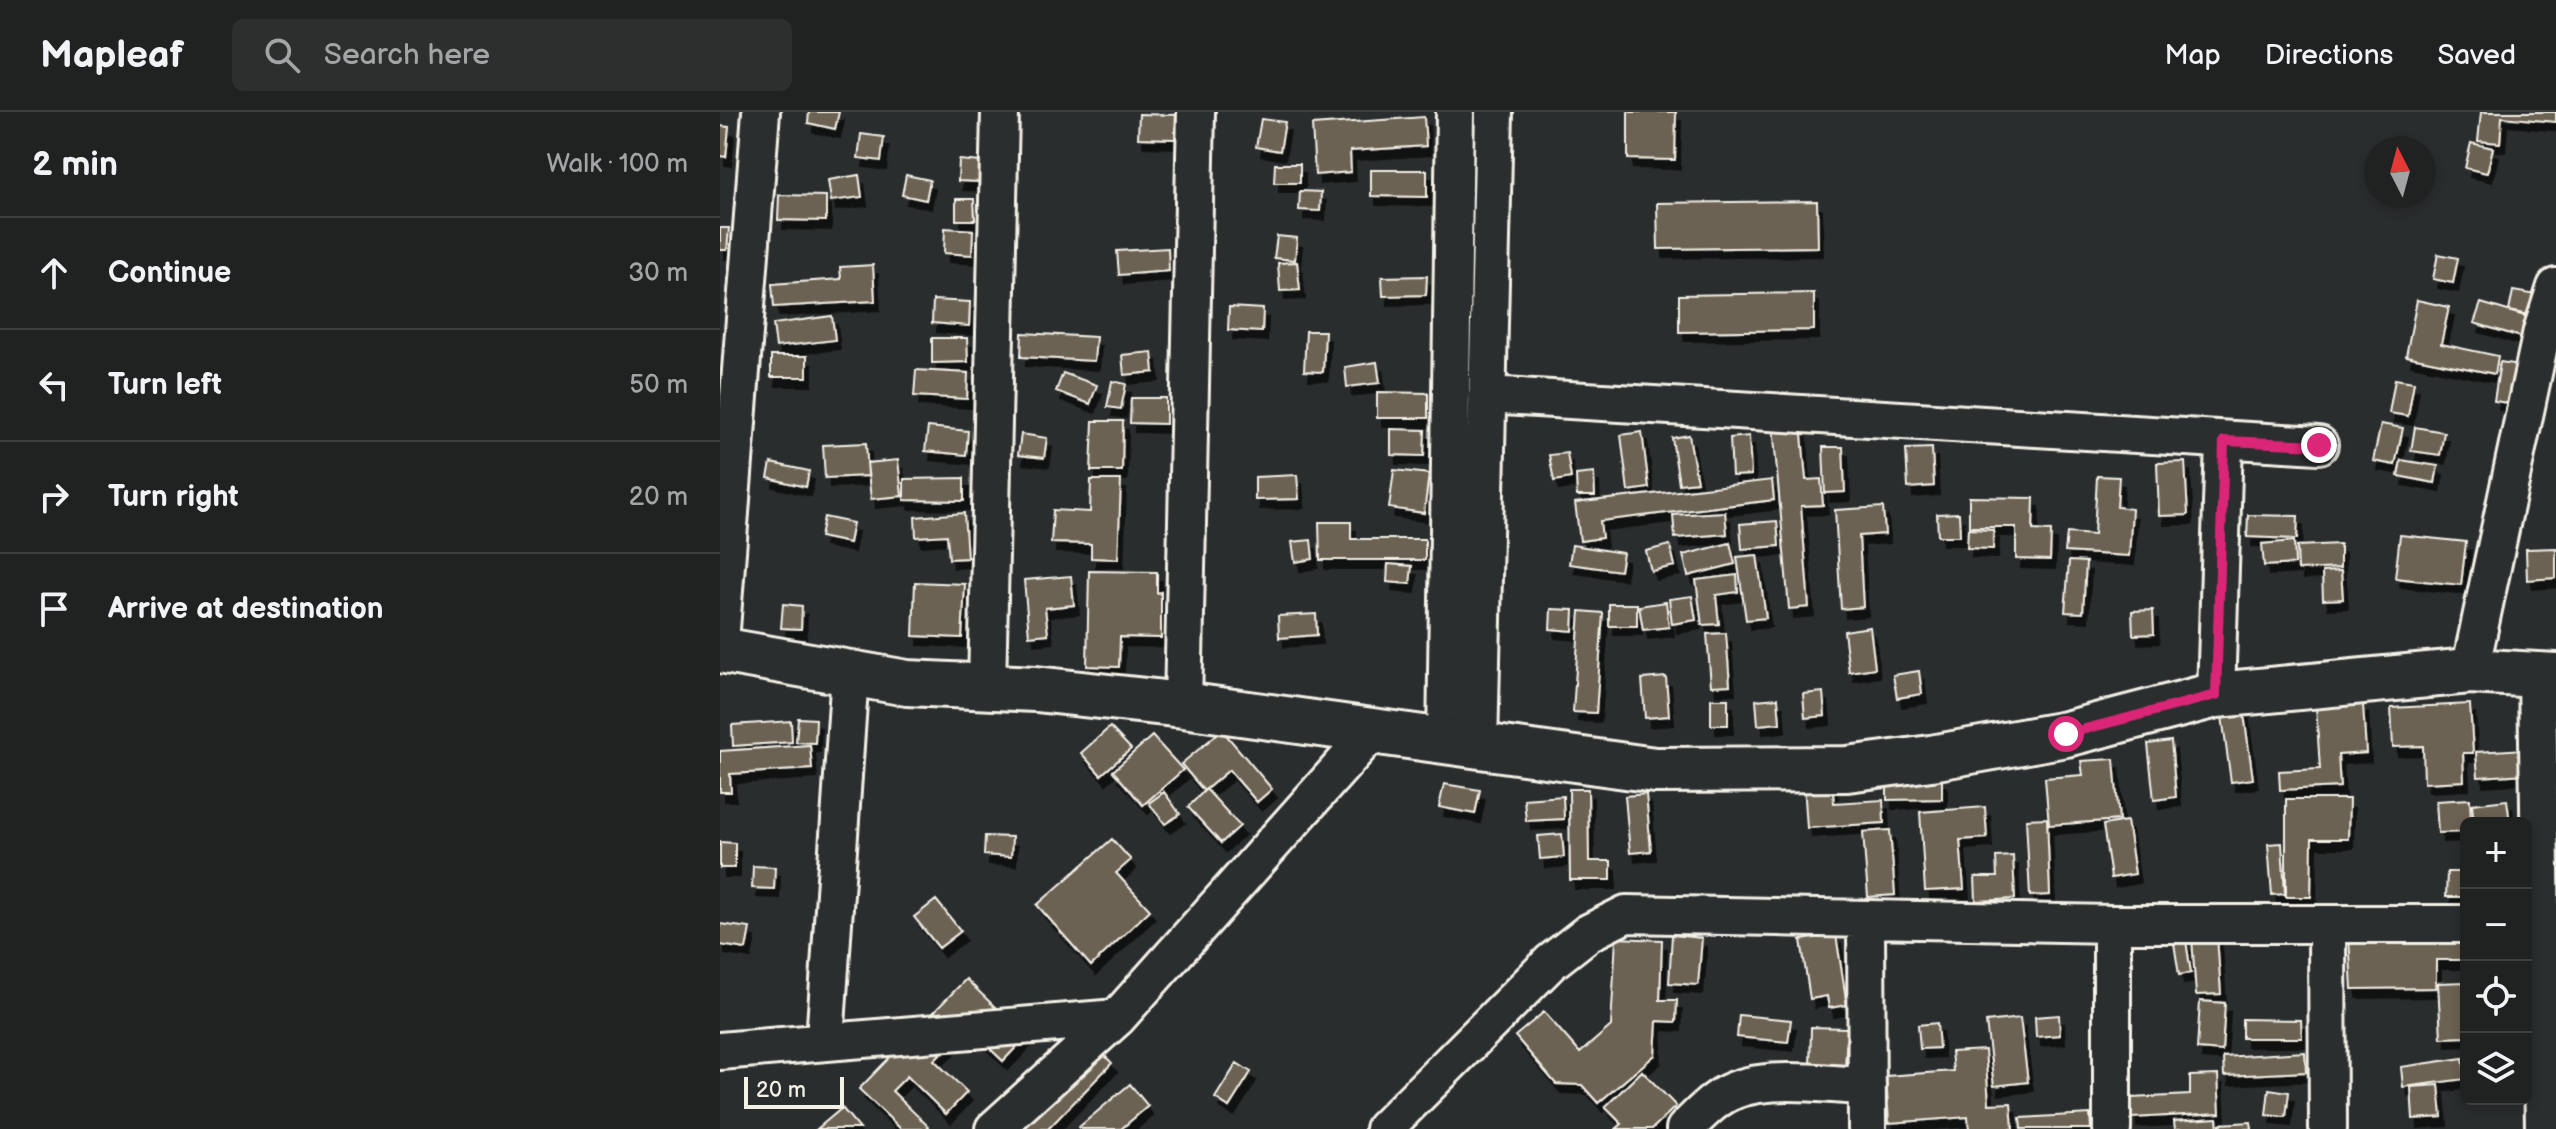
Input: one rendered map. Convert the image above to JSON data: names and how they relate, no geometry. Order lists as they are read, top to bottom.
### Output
{
  "scale_bar": "20 m",
  "north": "top",
  "page": {
    "header": "Mapleaf",
    "search": "Search here",
    "nav": ["Map", "Directions", "Saved"],
    "heading": ["2 min", "Walk · 100 m"],
    "list": [
      ["Continue", "30 m"],
      ["Turn left", "50 m"],
      ["Turn right", "20 m"],
      "Arrive at destination"
    ],
    "map_buttons": ["+", "−"],
    "scale": "20 m"
  }
}
